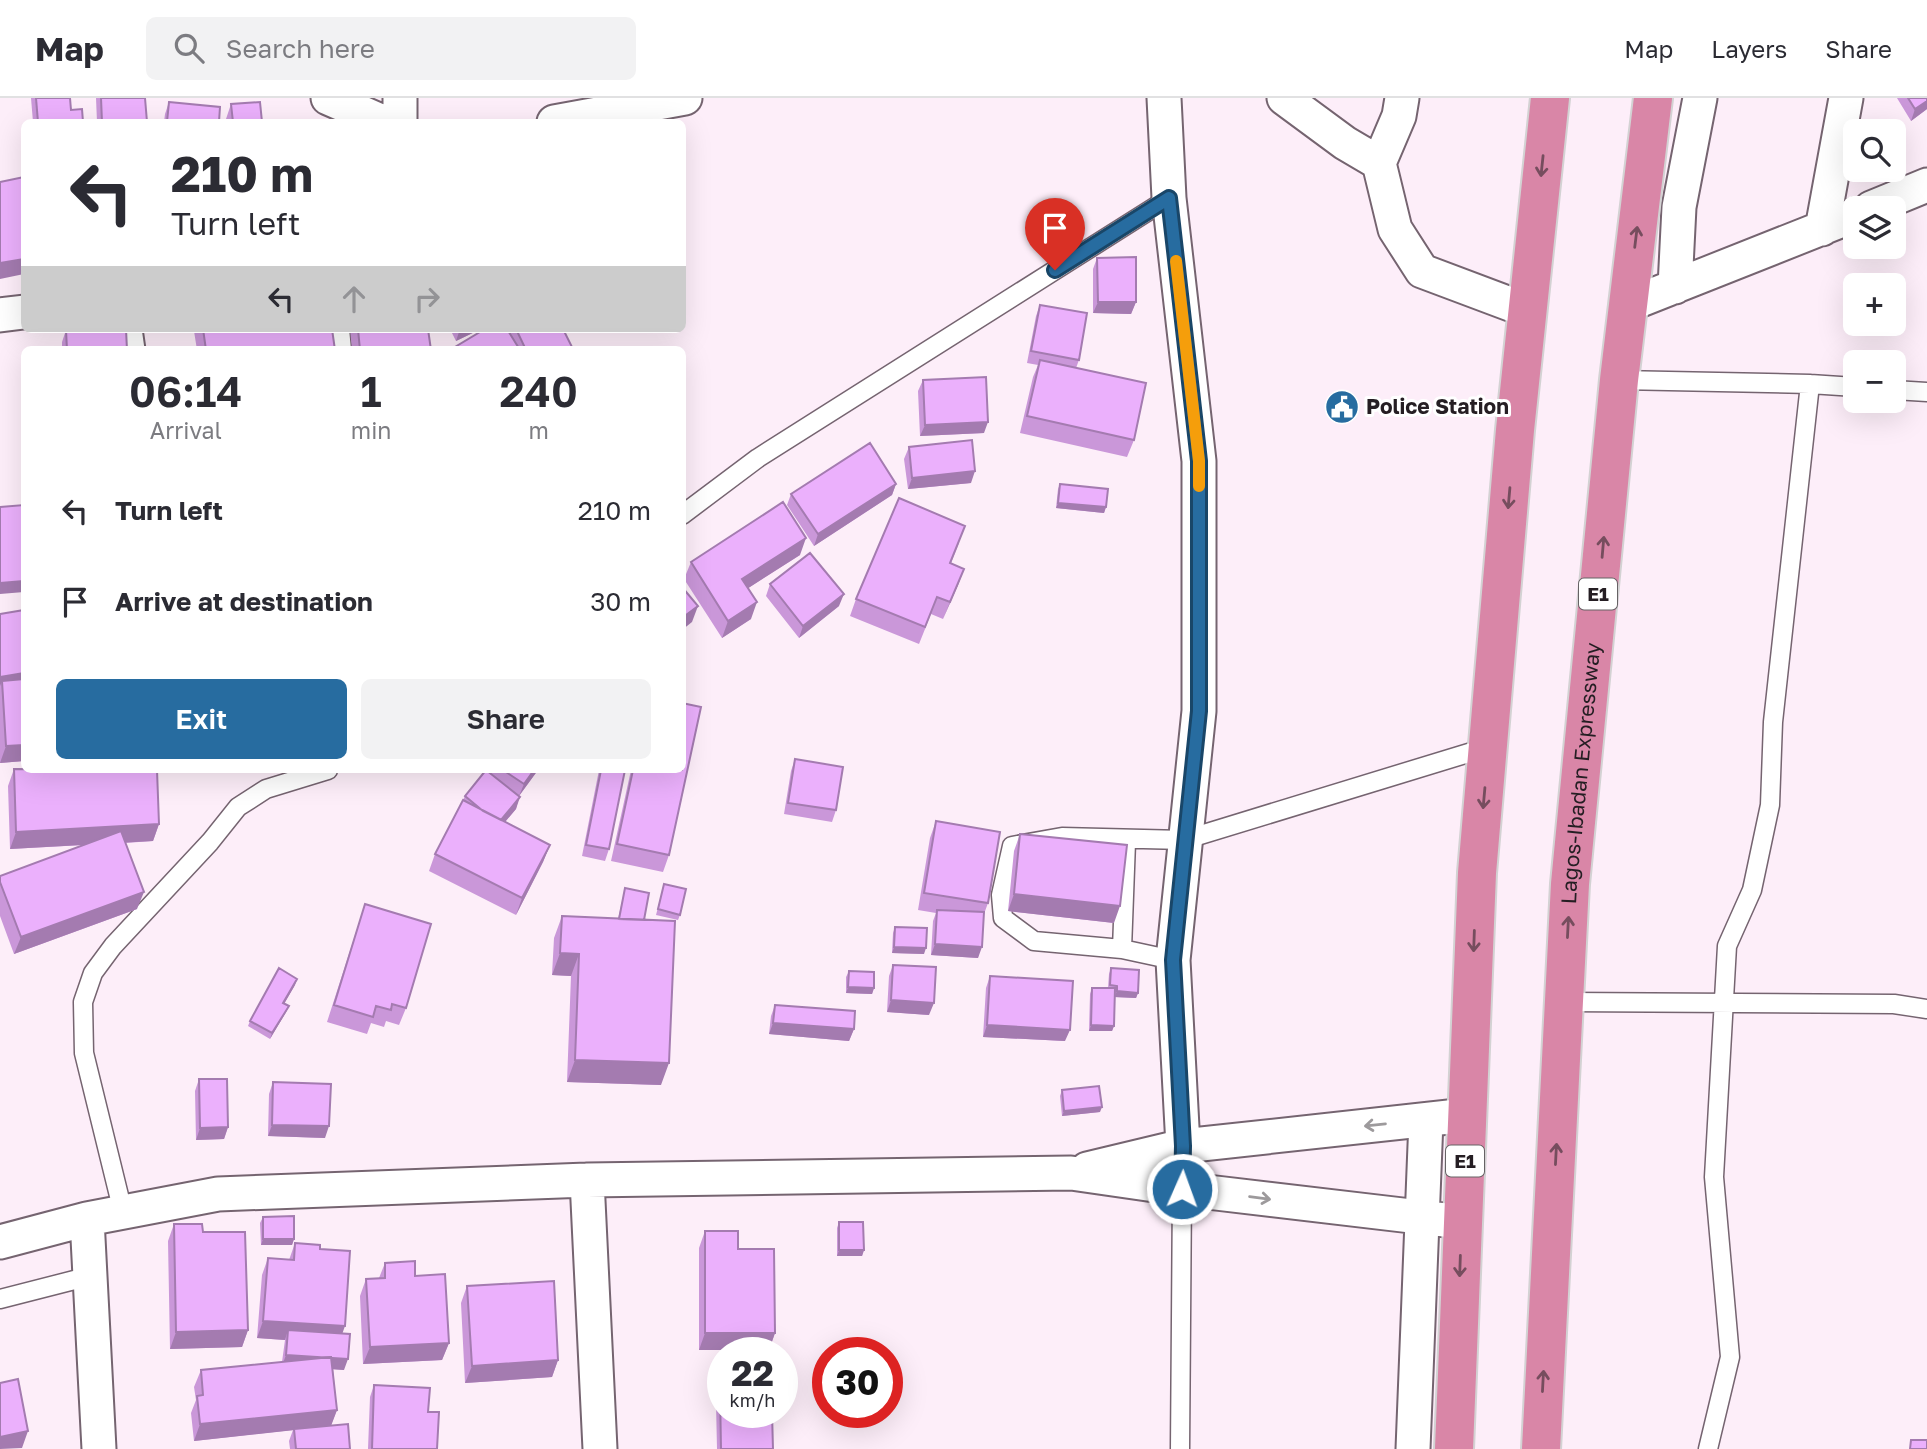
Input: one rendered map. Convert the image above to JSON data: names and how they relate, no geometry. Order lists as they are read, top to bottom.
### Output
{
  "streets": {
    "highway": ["E1", "Lagos-Ibadan Expressway"]
  },
  "places": {
    "public building": ["Police Station"]
  },
  "page": {
    "header": "Map",
    "search": "Search here",
    "nav": ["Map", "Layers", "Share"],
    "map_buttons": ["+", "−"],
    "turn": ["210 m", "Turn left"],
    "eta": [
      "06:14",
      "Arrival",
      "1",
      "min",
      "240",
      "m"
    ],
    "list": [
      {
        "name": "Turn left",
        "value": "210 m"
      },
      {
        "name": "Arrive at destination",
        "value": "30 m"
      }
    ],
    "buttons": ["Exit", "Share"],
    "speed": "22 km/h",
    "limit": "30"
  }
}
